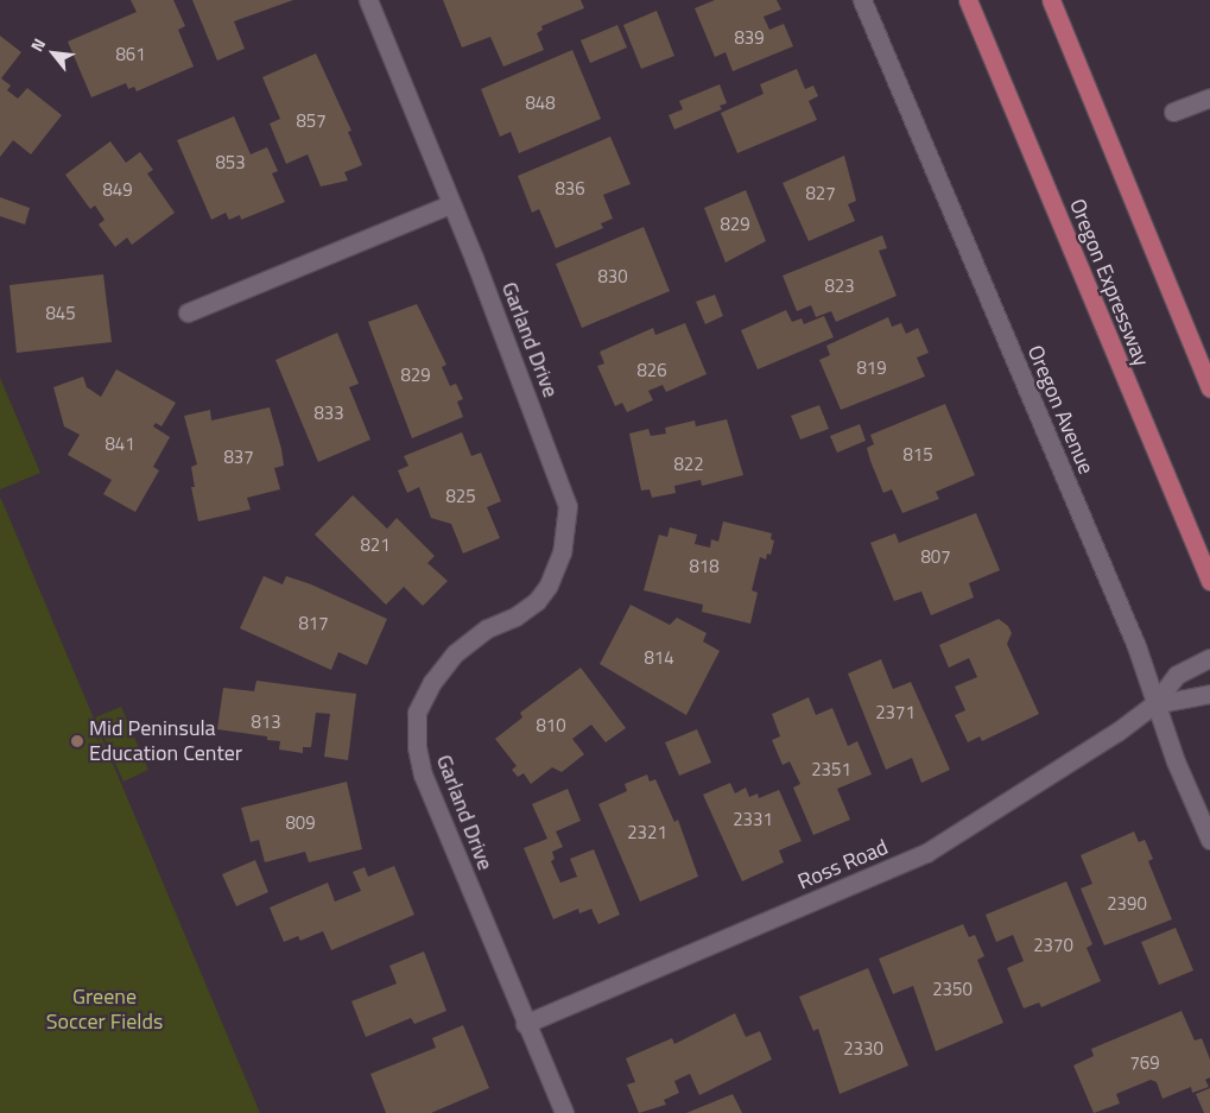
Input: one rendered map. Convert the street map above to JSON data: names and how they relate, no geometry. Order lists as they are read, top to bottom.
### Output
{
  "streets": {
    "main road": ["Oregon Expressway"],
    "street": ["Garland Drive", "Oregon Avenue", "Ross Road"]
  },
  "crossings": [
    ["Garland Drive", "Ross Road"],
    ["Oregon Avenue", "Ross Road"]
  ],
  "parks": ["Greene Soccer Fields"],
  "places": ["Mid Peninsula Education Center"],
  "house_numbers": [
    "839",
    "861",
    "848",
    "857",
    "853",
    "836",
    "849",
    "827",
    "829",
    "830",
    "823",
    "845",
    "819",
    "826",
    "829",
    "833",
    "841",
    "815",
    "837",
    "822",
    "825",
    "821",
    "807",
    "818",
    "817",
    "814",
    "2371",
    "813",
    "810",
    "2351",
    "2331",
    "809",
    "2321",
    "2390",
    "2370",
    "2350",
    "2330",
    "769"
  ],
  "north": "top left"
}
